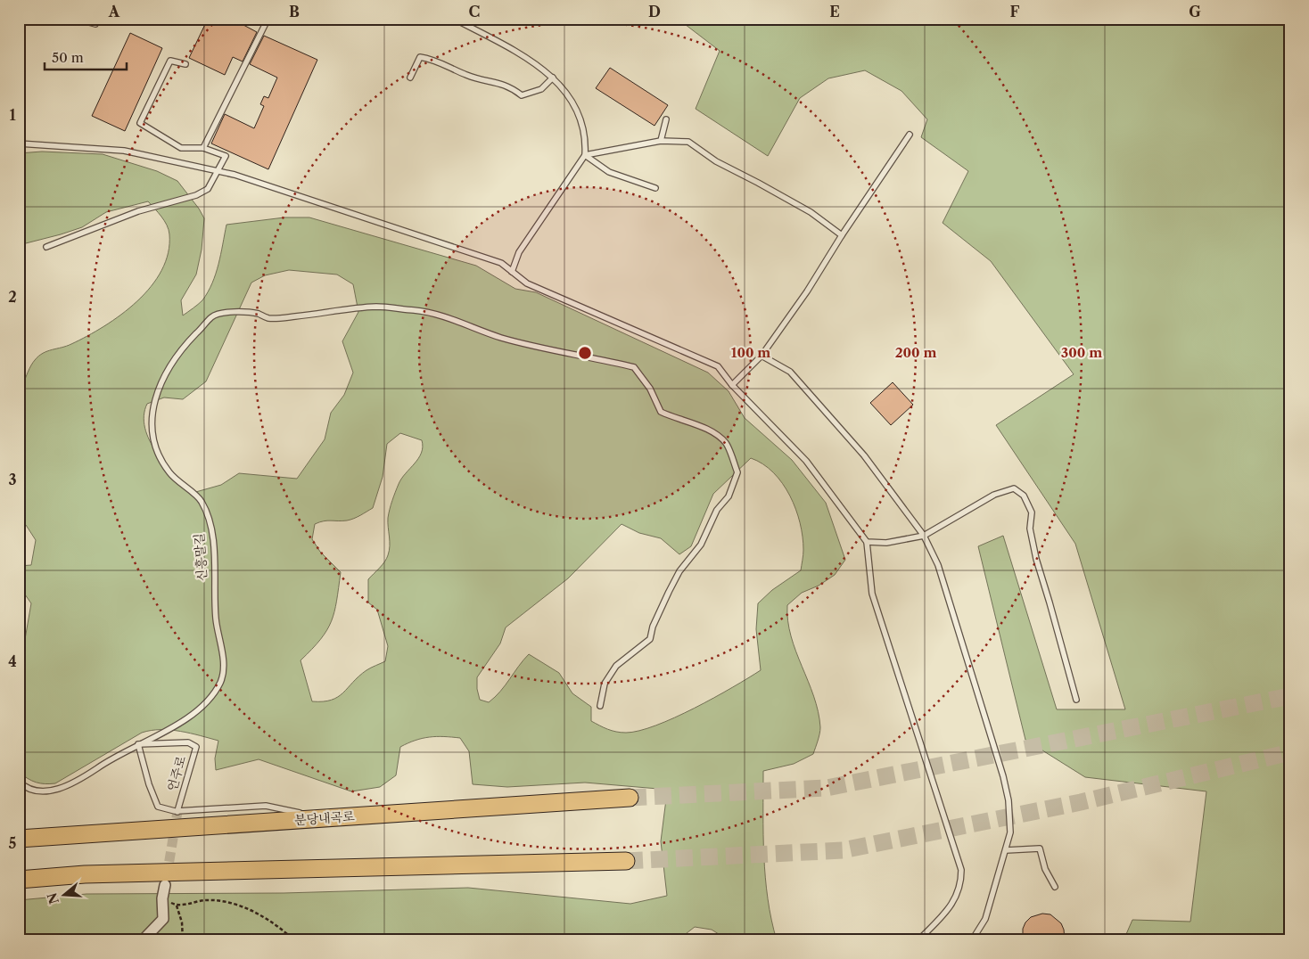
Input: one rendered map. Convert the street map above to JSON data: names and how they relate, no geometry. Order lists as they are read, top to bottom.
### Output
{
  "streets": {
    "highway": ["분당내곡로"],
    "lane": ["신흥말길", "언주로"]
  },
  "crossings": [
    ["신흥말길", "언주로"]
  ],
  "scale_bar": "50 m",
  "north": "left",
  "grid": {
    "columns": [
      "A",
      "B",
      "C",
      "D",
      "E",
      "F",
      "G"
    ],
    "rows": [
      "1",
      "2",
      "3",
      "4",
      "5"
    ]
  },
  "rings": ["100 m", "200 m", "300 m"]
}
